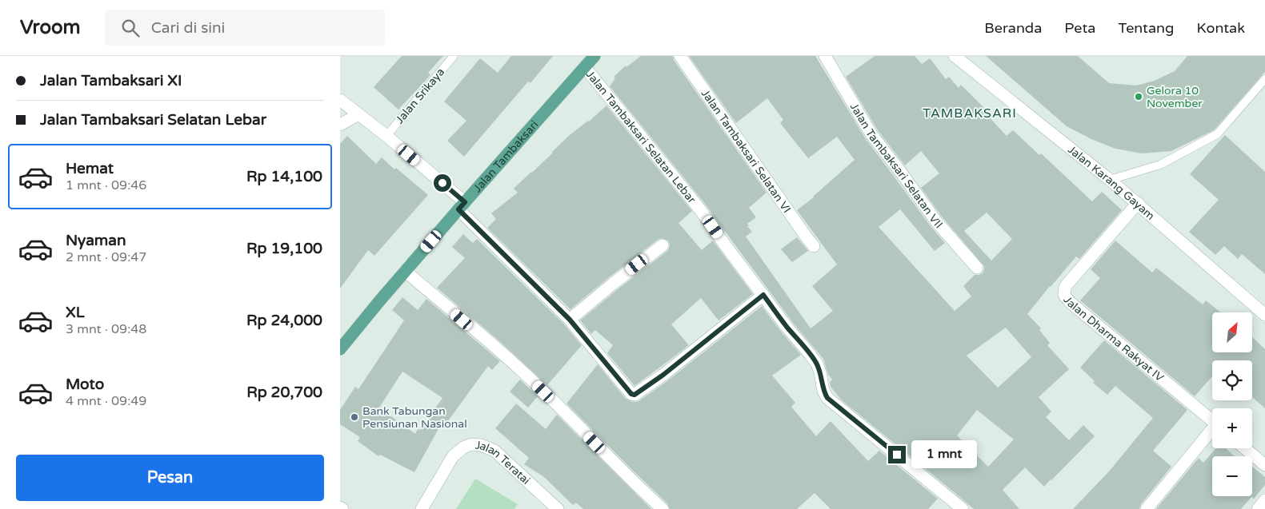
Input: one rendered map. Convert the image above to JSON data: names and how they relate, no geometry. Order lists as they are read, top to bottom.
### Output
{
  "streets": {
    "main road": ["Jalan Tambaksari"],
    "street": [
      "Jalan Tambaksari Selatan Lebar",
      "Jalan Tambaksari Selatan VI",
      "Jalan Tambaksari Selatan VII",
      "Jalan Karang Gayam",
      "Jalan Dharma Rakyat IV",
      "Jalan Teratai"
    ],
    "lane": ["Jalan Srikaya"]
  },
  "crossings": [
    ["Jalan Tambaksari Selatan Lebar", "Jalan Tambaksari"],
    ["Jalan Karang Gayam", "Jalan Dharma Rakyat IV"]
  ],
  "districts": ["TAMBAKSARI"],
  "places": ["Gelora 10 November", "Bank Tabungan Pensiunan Nasional"],
  "north": "top right",
  "page": {
    "header": "Vroom",
    "search": "Cari di sini",
    "nav": [
      "Beranda",
      "Peta",
      "Tentang",
      "Kontak"
    ],
    "banner": ["Jalan Tambaksari XI", "Jalan Tambaksari Selatan Lebar"],
    "list": [
      {
        "name": "Hemat",
        "note": "1 mnt · 09:46",
        "value": "Rp 14,100"
      },
      {
        "name": "Nyaman",
        "note": "2 mnt · 09:47",
        "value": "Rp 19,100"
      },
      {
        "name": "XL",
        "note": "3 mnt · 09:48",
        "value": "Rp 24,000"
      },
      {
        "name": "Moto",
        "note": "4 mnt · 09:49",
        "value": "Rp 20,700"
      }
    ],
    "map_buttons": ["+", "−"],
    "bubble": "1 mnt",
    "buttons": "Pesan"
  }
}
